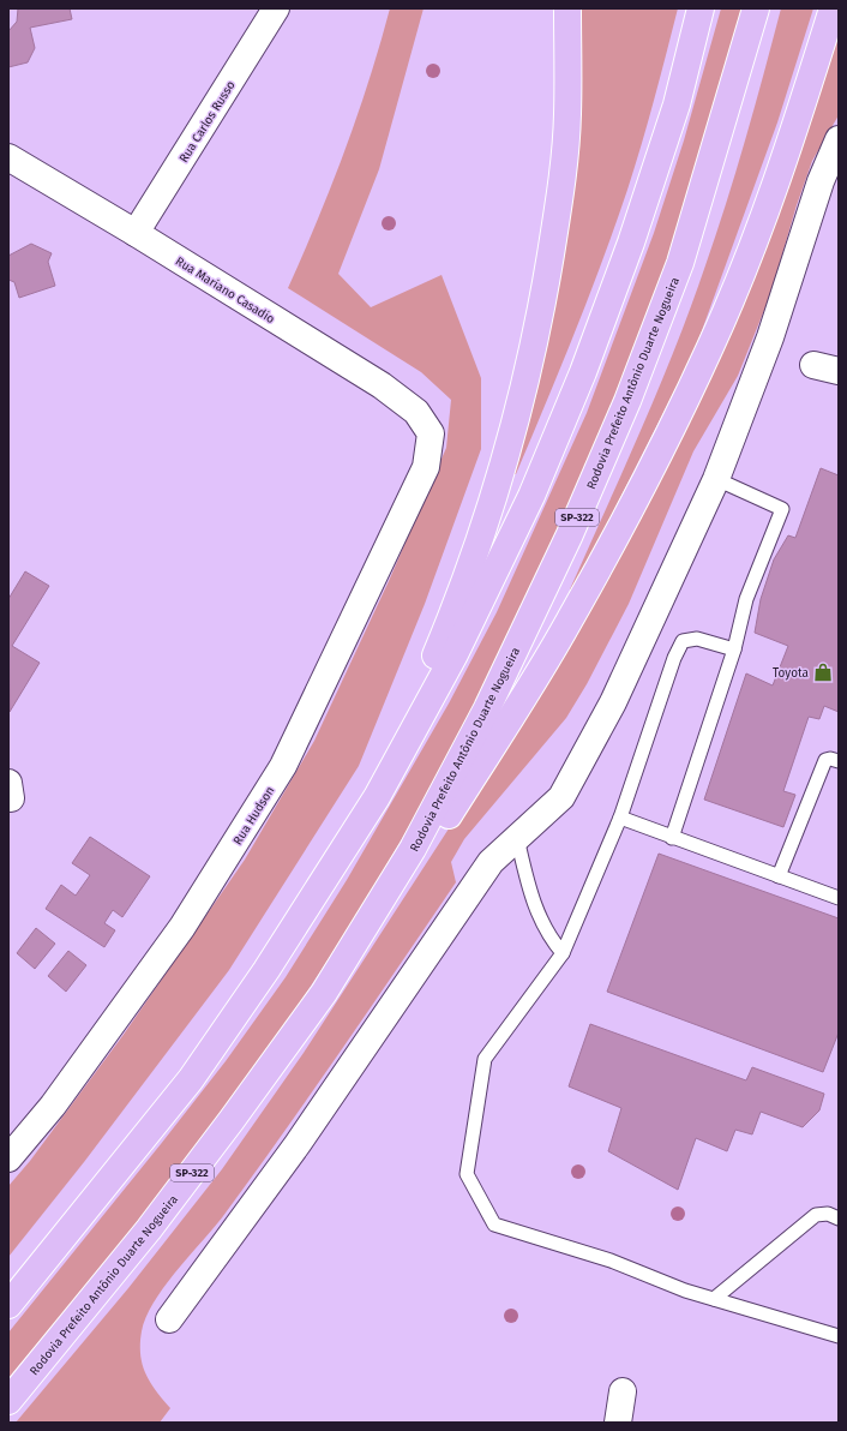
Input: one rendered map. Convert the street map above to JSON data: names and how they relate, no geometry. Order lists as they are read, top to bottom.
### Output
{
  "streets": {
    "highway": ["Rodovia Prefeito Antônio Duarte Nogueira", "SP-322"],
    "street": ["Rua Carlos Russo", "Rua Mariano Casadio", "Rua Hudson"]
  },
  "crossings": [
    ["Rua Carlos Russo", "Rua Mariano Casadio"],
    ["Rua Mariano Casadio", "Rua Hudson"]
  ],
  "places": {
    "shop": ["Toyota"]
  }
}
